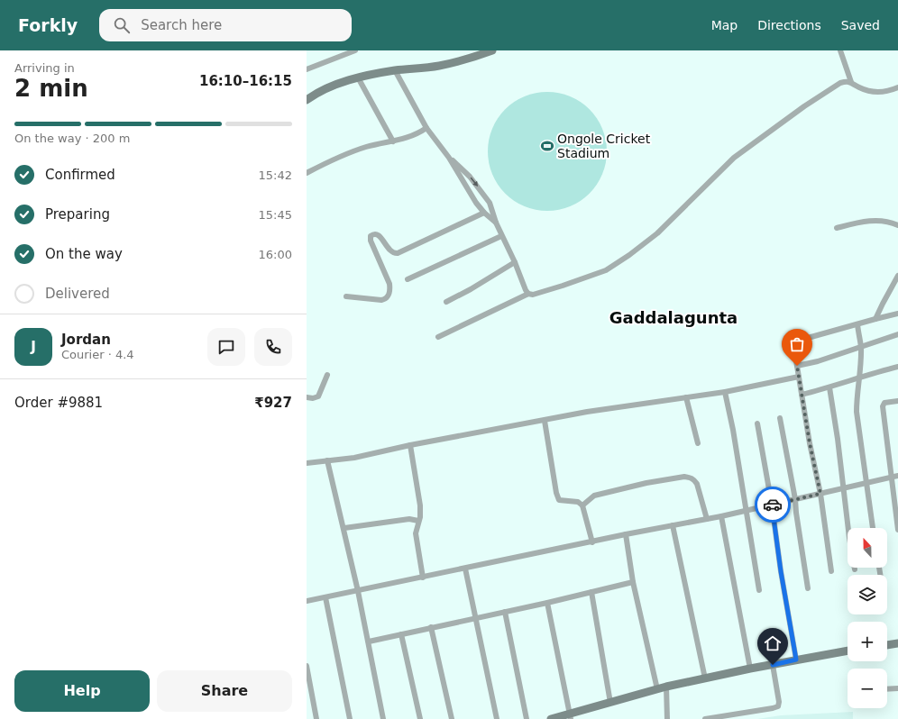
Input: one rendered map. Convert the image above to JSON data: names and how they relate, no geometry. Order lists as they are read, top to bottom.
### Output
{
  "districts": ["Gaddalagunta"],
  "places": {
    "sports": ["Ongole Cricket Stadium"]
  },
  "north": "top",
  "page": {
    "header": "Forkly",
    "search": "Search here",
    "nav": ["Map", "Directions", "Saved"],
    "heading": ["2 min", "Arriving in", "16:10–16:15"],
    "panel": [
      "Jordan",
      "Courier · 4.4",
      "Order #9881",
      "₹927"
    ],
    "bar": "On the way · 200 m",
    "list": [
      ["Confirmed", "15:42"],
      ["Preparing", "15:45"],
      ["On the way", "16:00"],
      "Delivered"
    ],
    "round": "J",
    "map_buttons": ["+", "−"],
    "buttons": ["Help", "Share"]
  }
}
